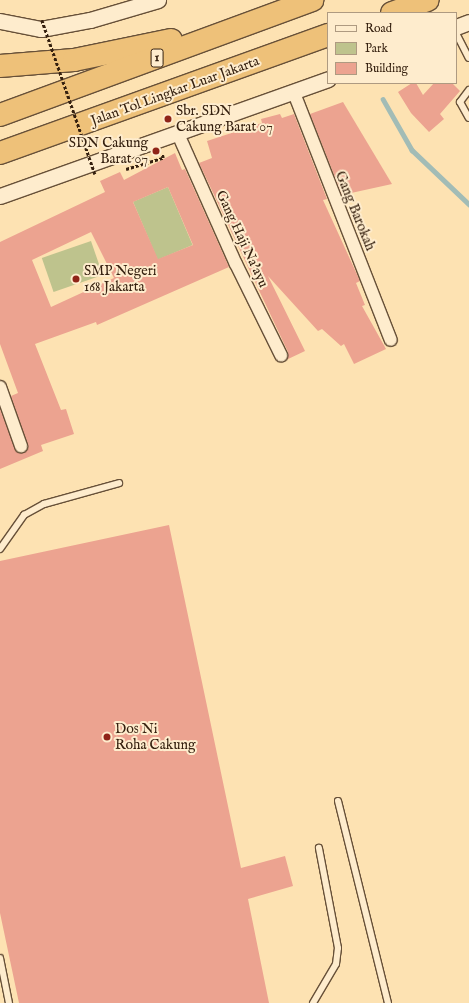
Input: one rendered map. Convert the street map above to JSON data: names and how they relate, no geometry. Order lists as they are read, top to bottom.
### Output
{
  "streets": {
    "highway": ["1", "Jalan Tol Lingkar Luar Jakarta"],
    "street": ["Gang Barokah", "Gang Haji Na'ayu"]
  },
  "places": [
    "Sbr. SDN Cakung Barat 07",
    "SDN Cakung Barat 07",
    "SMP Negeri 168 Jakarta",
    "Dos Ni Roha Cakung"
  ],
  "legend": ["Road", "Park", "Building"]
}
